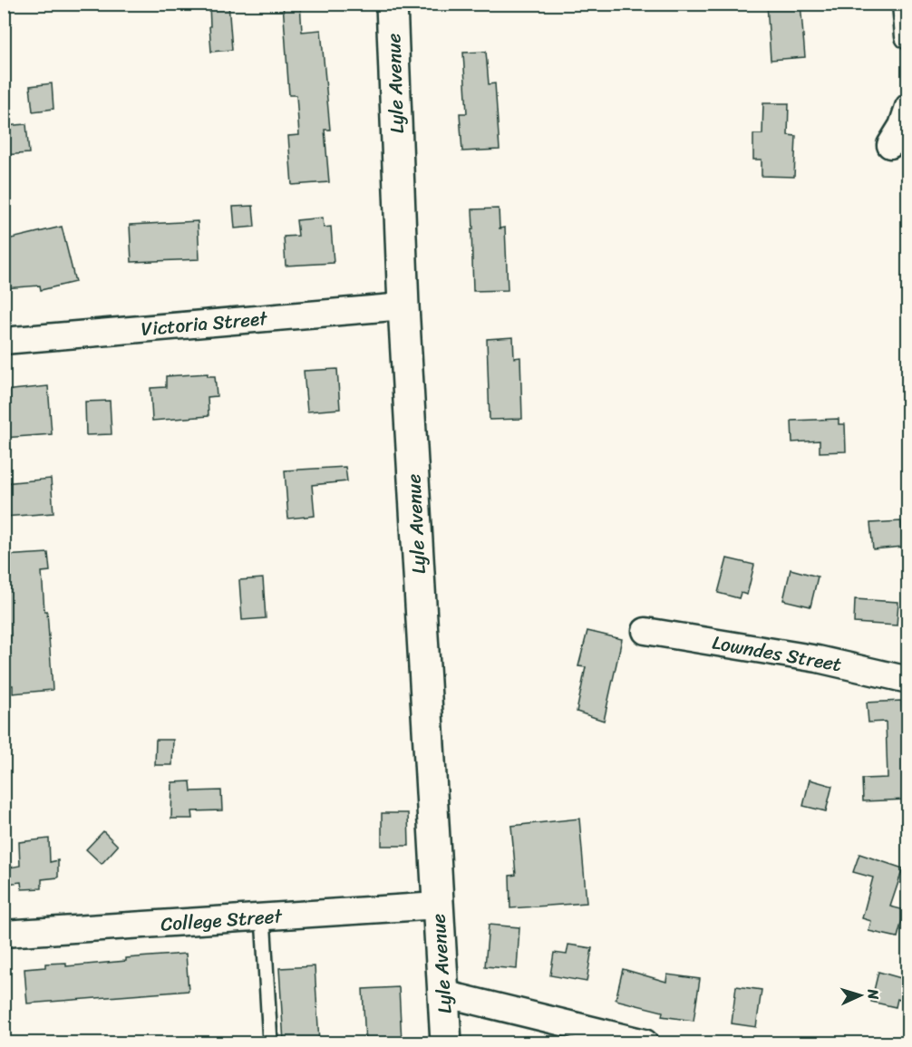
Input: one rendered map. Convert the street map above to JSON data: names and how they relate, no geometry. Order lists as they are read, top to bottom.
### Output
{
  "streets": {
    "street": [
      "Lyle Avenue",
      "Victoria Street",
      "Lowndes Street",
      "College Street"
    ]
  },
  "crossings": [
    ["Lyle Avenue", "Victoria Street"],
    ["Lyle Avenue", "College Street"]
  ],
  "north": "right"
}
